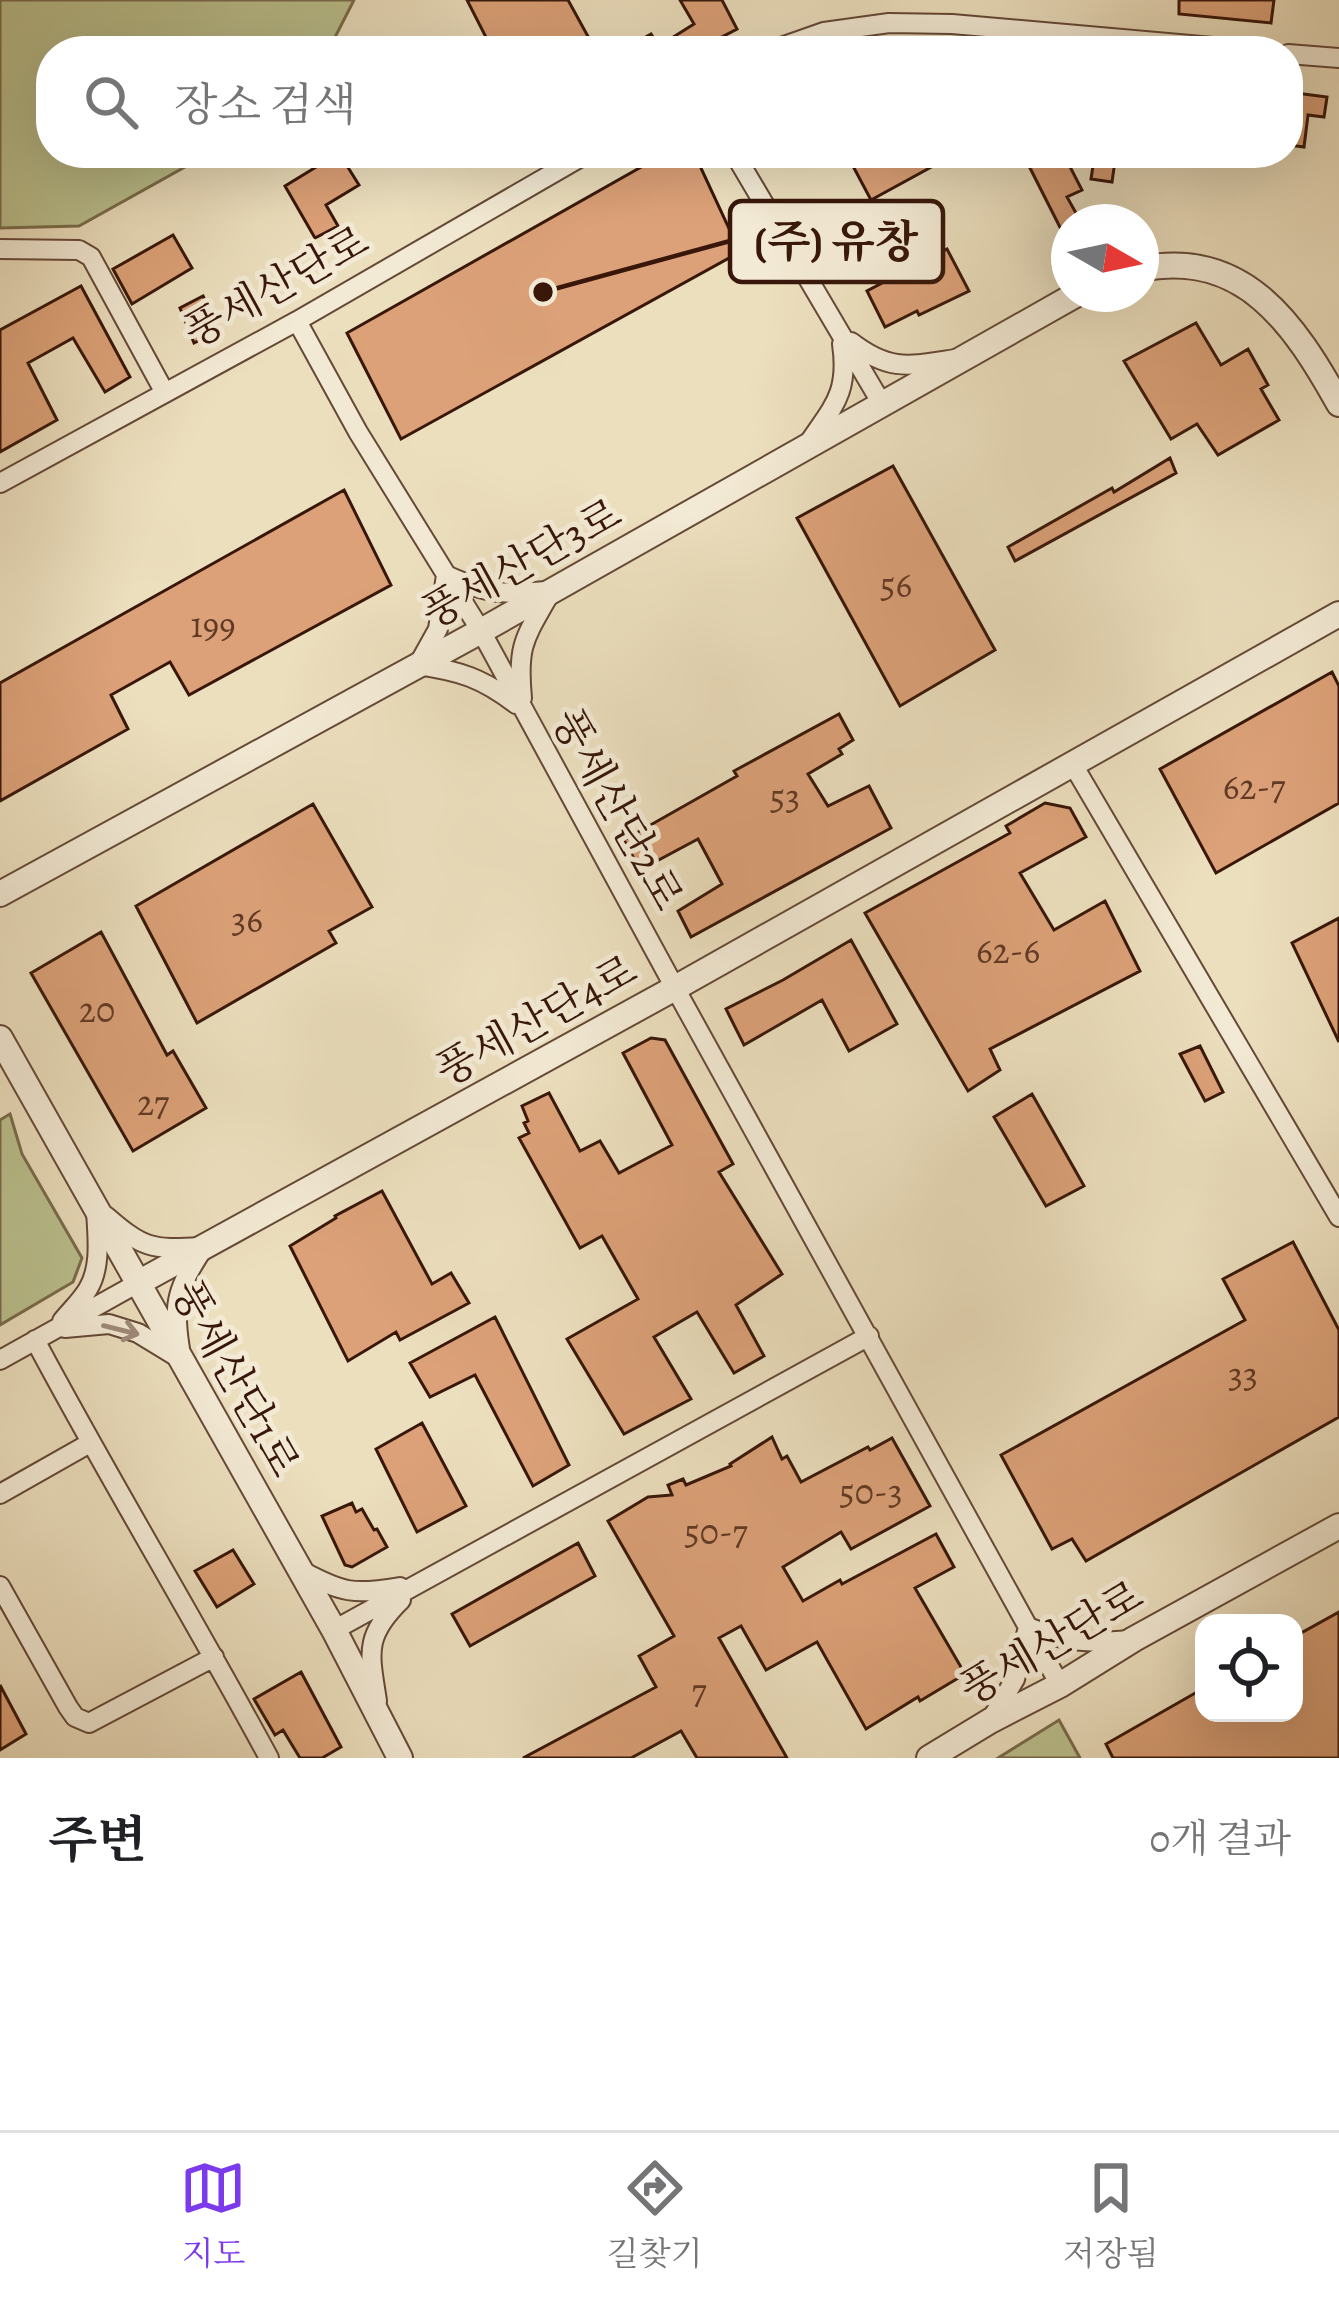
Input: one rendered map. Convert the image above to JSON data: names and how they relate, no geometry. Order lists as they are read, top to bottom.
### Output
{
  "streets": {
    "street": [
      "풍세산단로",
      "풍세산단3로",
      "풍세산단2로",
      "풍세산단4로",
      "풍세산단1로"
    ]
  },
  "crossings": [
    ["풍세산단로", "풍세산단2로"],
    ["풍세산단3로", "풍세산단2로"],
    ["풍세산단2로", "풍세산단4로"],
    ["풍세산단4로", "풍세산단1로"]
  ],
  "places": ["(주) 유창"],
  "house_numbers": [
    "56",
    "199",
    "62-7",
    "53",
    "36",
    "62-6",
    "20",
    "27",
    "33",
    "50-3",
    "50-7",
    "7"
  ],
  "north": "right",
  "page": {
    "search": "장소 검색",
    "heading": ["주변", "0개 결과"],
    "nav": ["지도", "길찾기", "저장됨"]
  }
}
